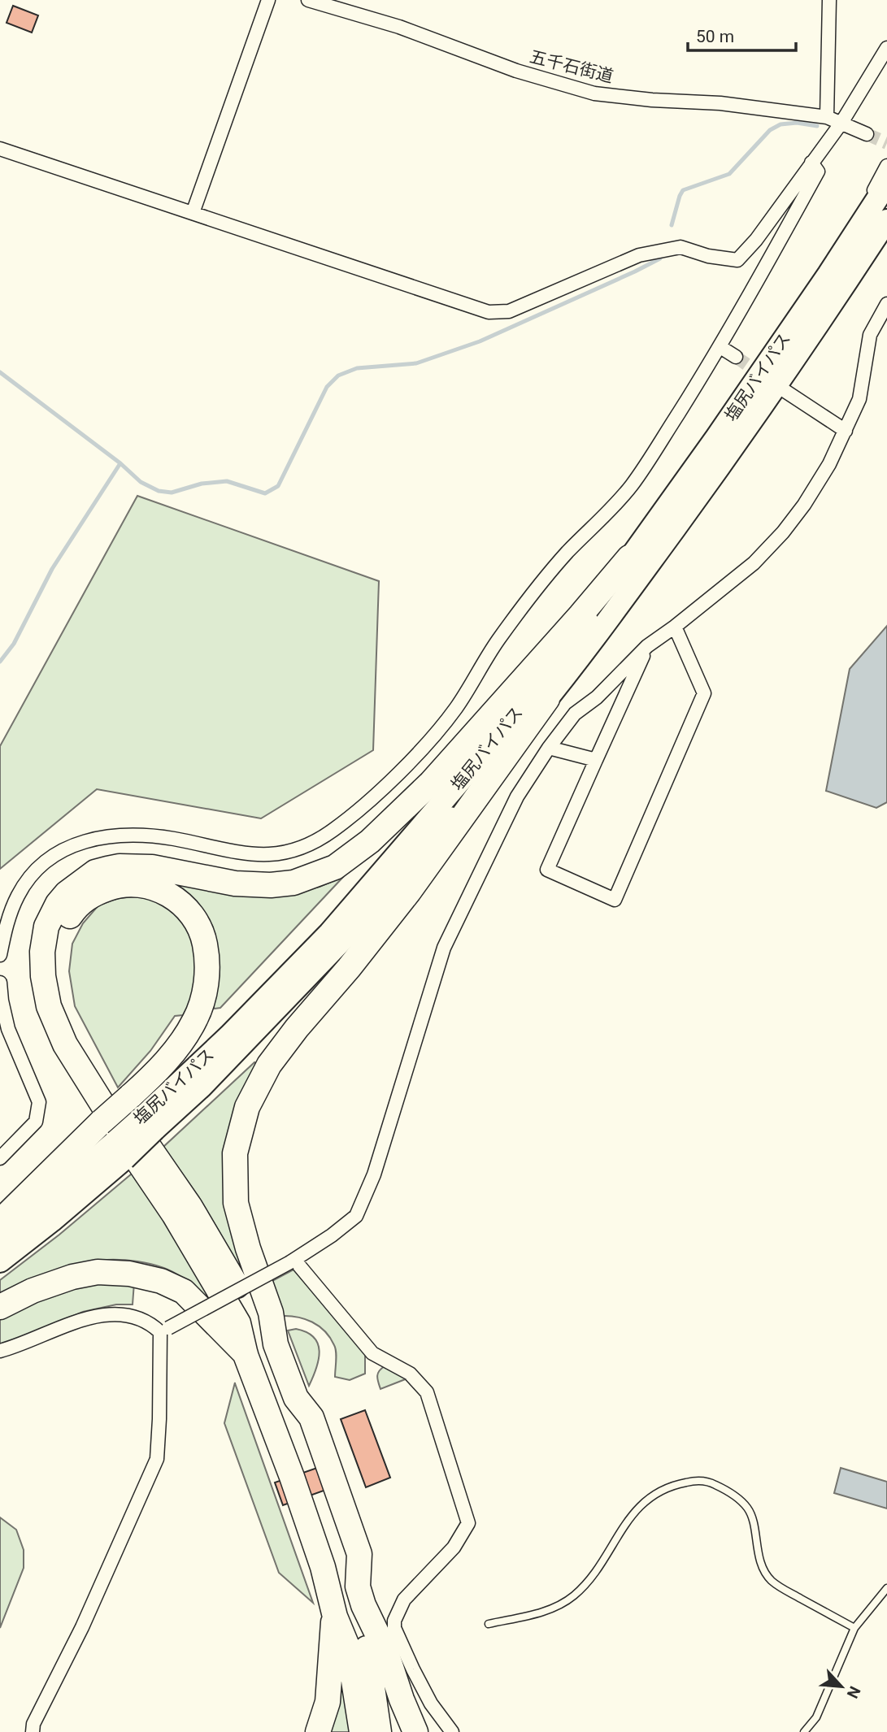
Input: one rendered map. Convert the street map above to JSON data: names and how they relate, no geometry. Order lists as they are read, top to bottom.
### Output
{
  "streets": {
    "highway": ["塩尻バイパス"],
    "street": ["五千石街道"]
  },
  "scale_bar": "50 m",
  "north": "bottom right"
}
